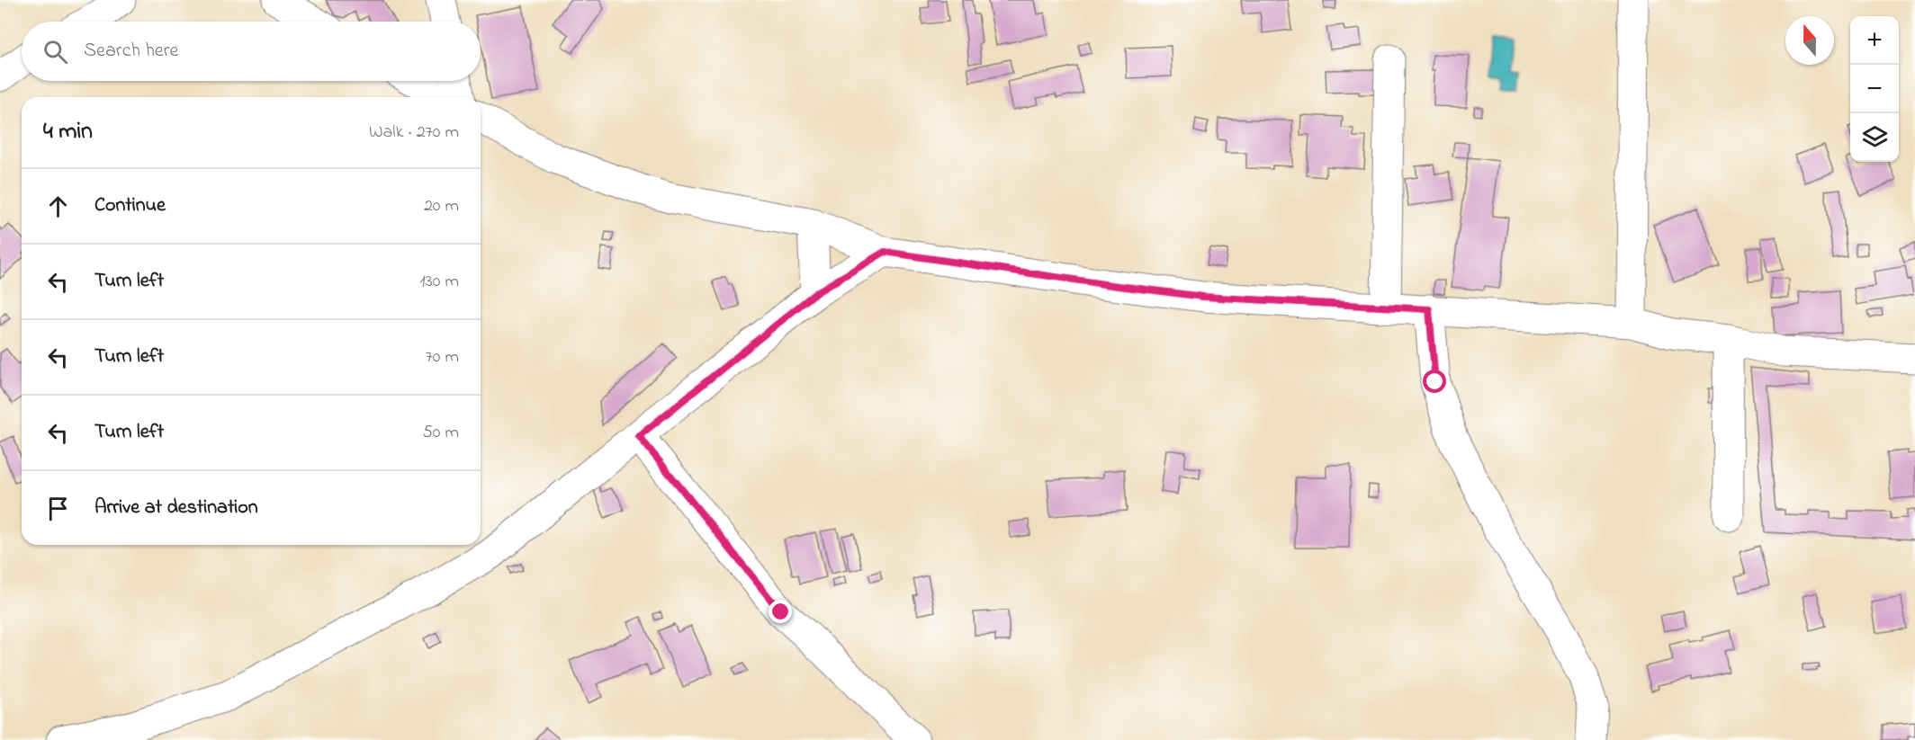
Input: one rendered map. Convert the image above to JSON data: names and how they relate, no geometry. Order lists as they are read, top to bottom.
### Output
{
  "north": "top",
  "page": {
    "map_buttons": ["+", "−"],
    "search": "Search here",
    "heading": ["4 min", "Walk · 270 m"],
    "list": [
      ["Continue", "20 m"],
      ["Turn left", "130 m"],
      ["Turn left", "70 m"],
      ["Turn left", "50 m"],
      "Arrive at destination"
    ]
  }
}
